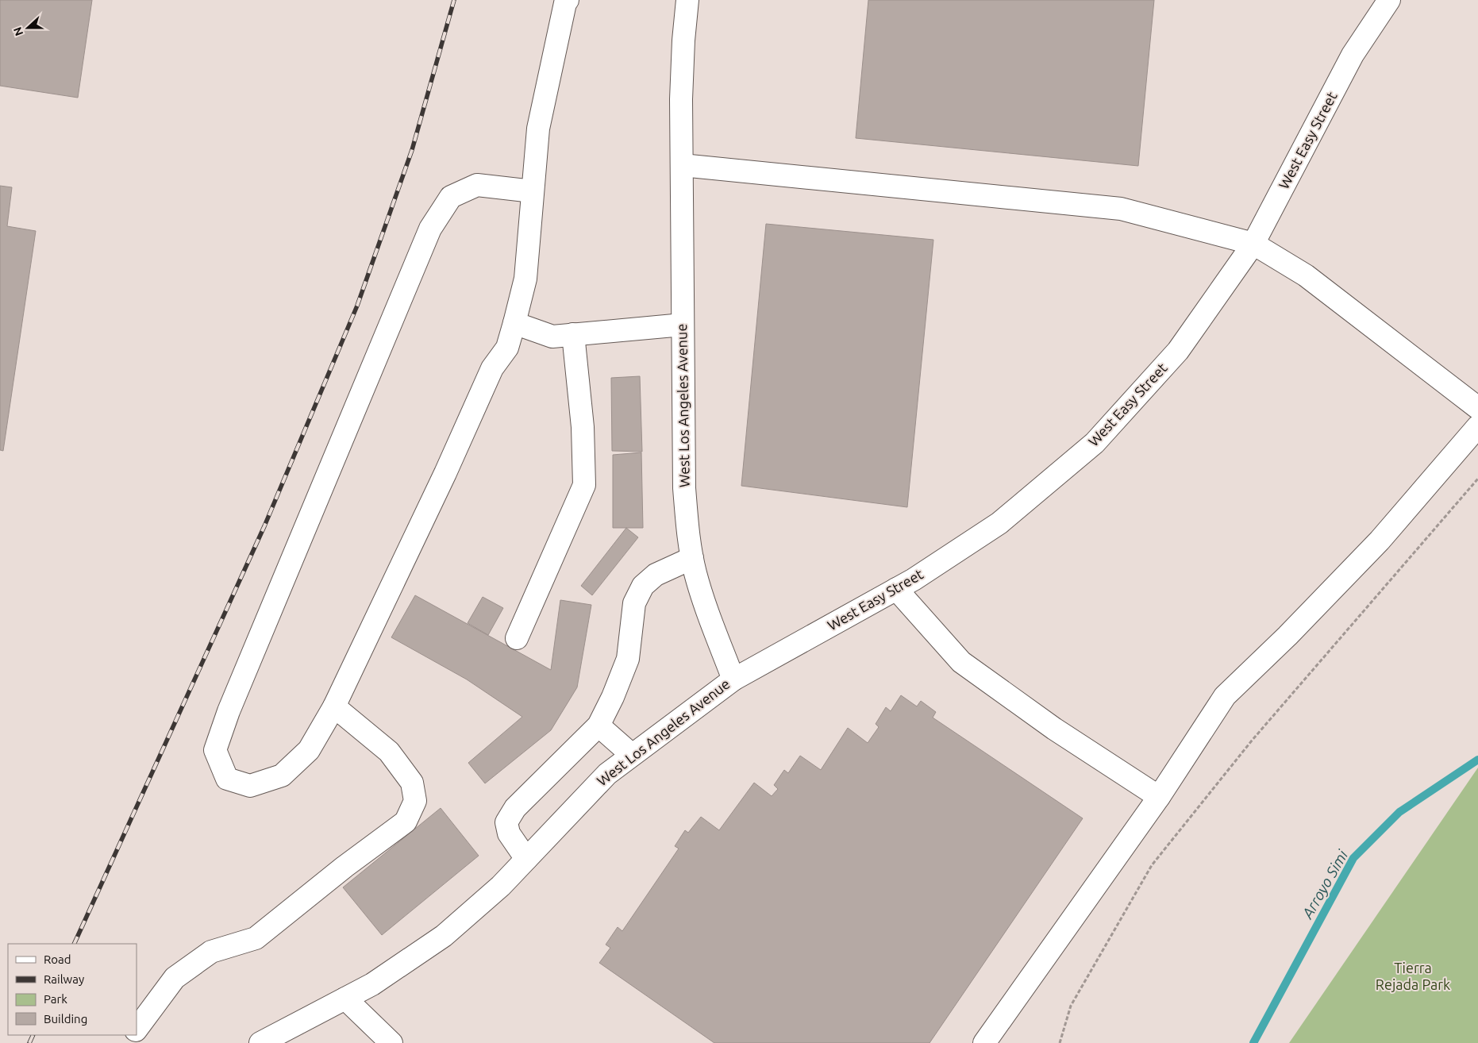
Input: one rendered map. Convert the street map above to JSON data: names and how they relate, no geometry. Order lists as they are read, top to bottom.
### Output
{
  "streets": {
    "street": ["West Easy Street", "West Los Angeles Avenue"]
  },
  "crossings": [
    ["West Easy Street", "West Los Angeles Avenue"]
  ],
  "water": ["Arroyo Simi"],
  "parks": ["Tierra Rejada Park"],
  "legend": [
    "Road",
    "Railway",
    "Park",
    "Building"
  ],
  "north": "left"
}
